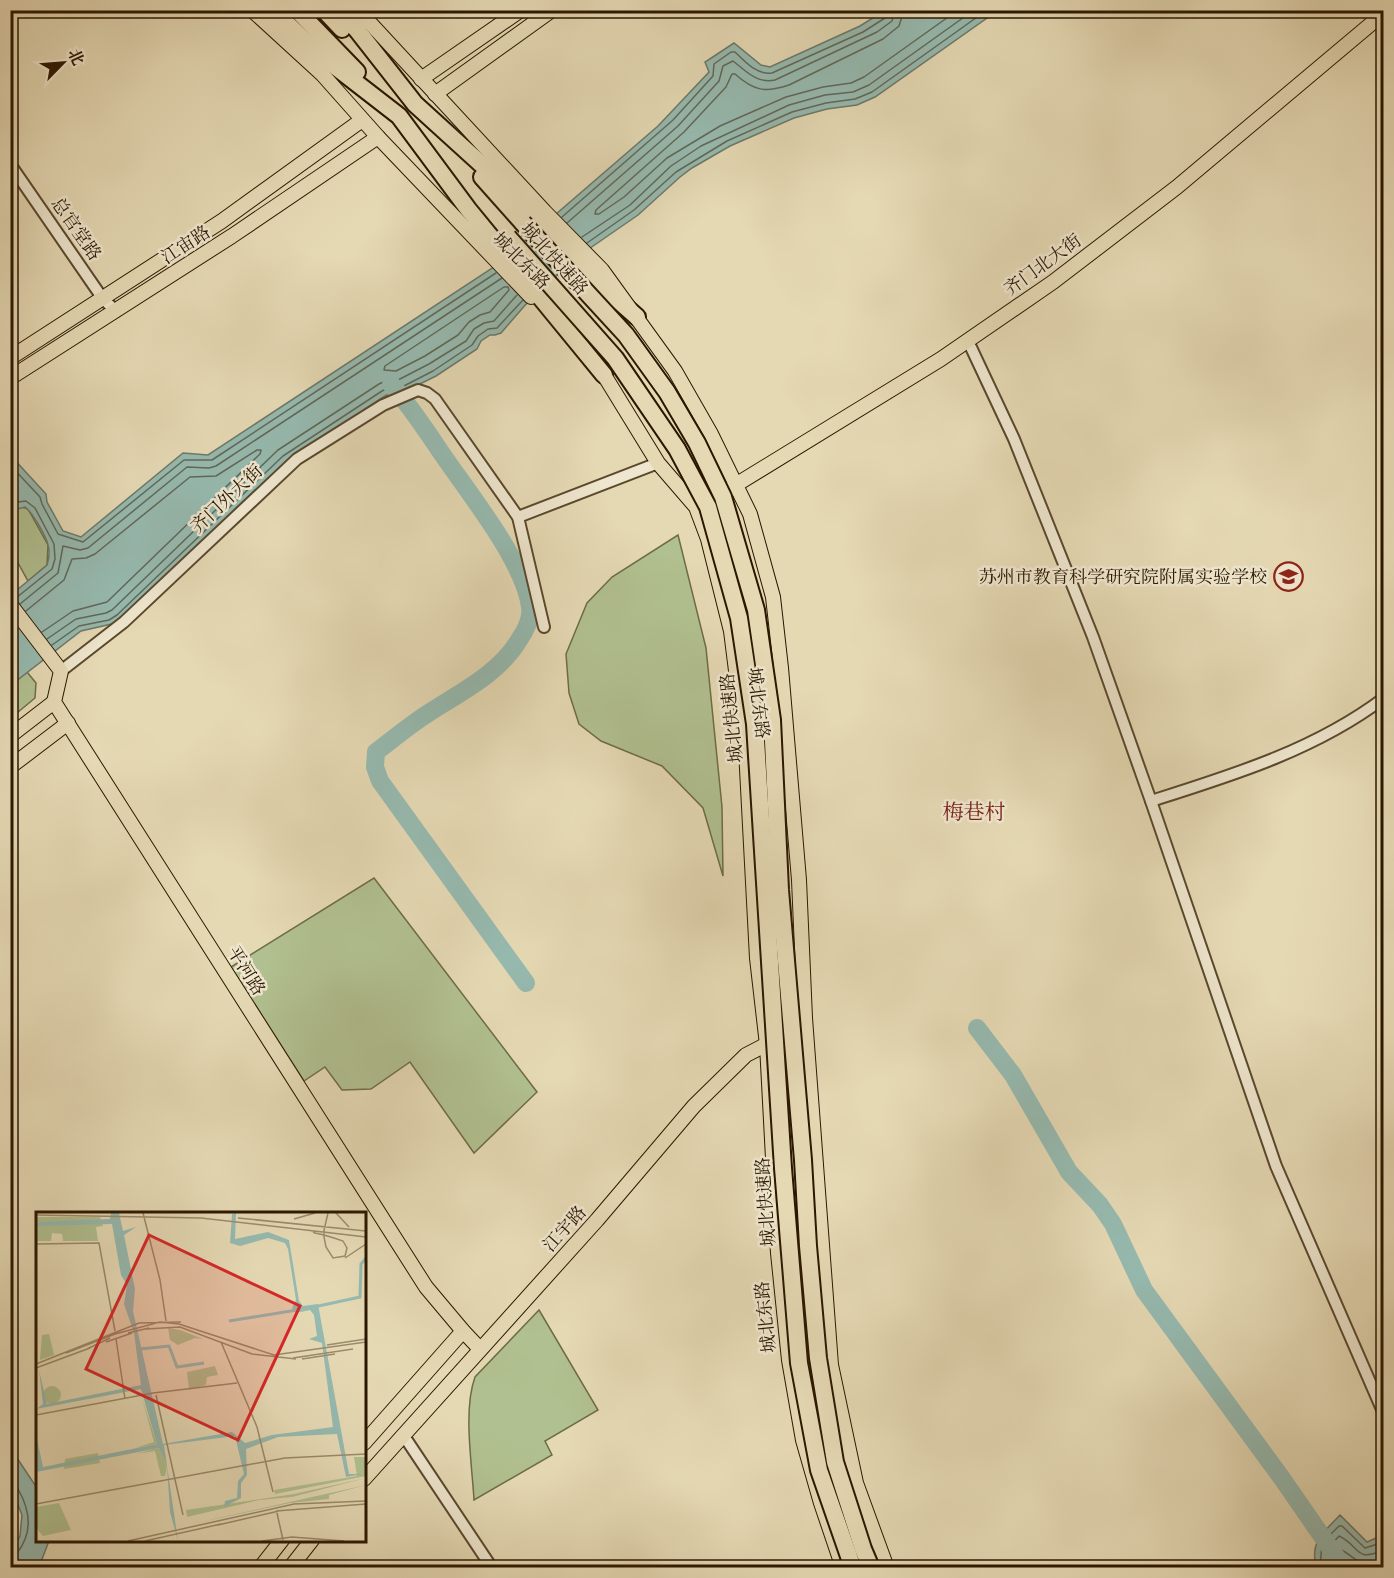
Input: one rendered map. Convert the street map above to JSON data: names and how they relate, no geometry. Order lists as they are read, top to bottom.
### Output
{
  "streets": {
    "highway": ["城北快速路"],
    "main road": [
      "江宙路",
      "城北东路",
      "齐门北大街",
      "平河路",
      "江宇路"
    ],
    "street": ["总官堂路", "齐门外大街"]
  },
  "crossings": [
    ["总官堂路", "江宙路"],
    ["江宙路", "城北东路"],
    ["城北快速路", "城北东路"],
    ["城北东路", "齐门北大街"],
    ["城北东路", "江宇路"],
    ["平河路", "江宇路"]
  ],
  "districts": ["梅巷村"],
  "places": {
    "school or university": ["苏州市教育科学研究院附属实验学校"]
  },
  "north": "top right"
}
